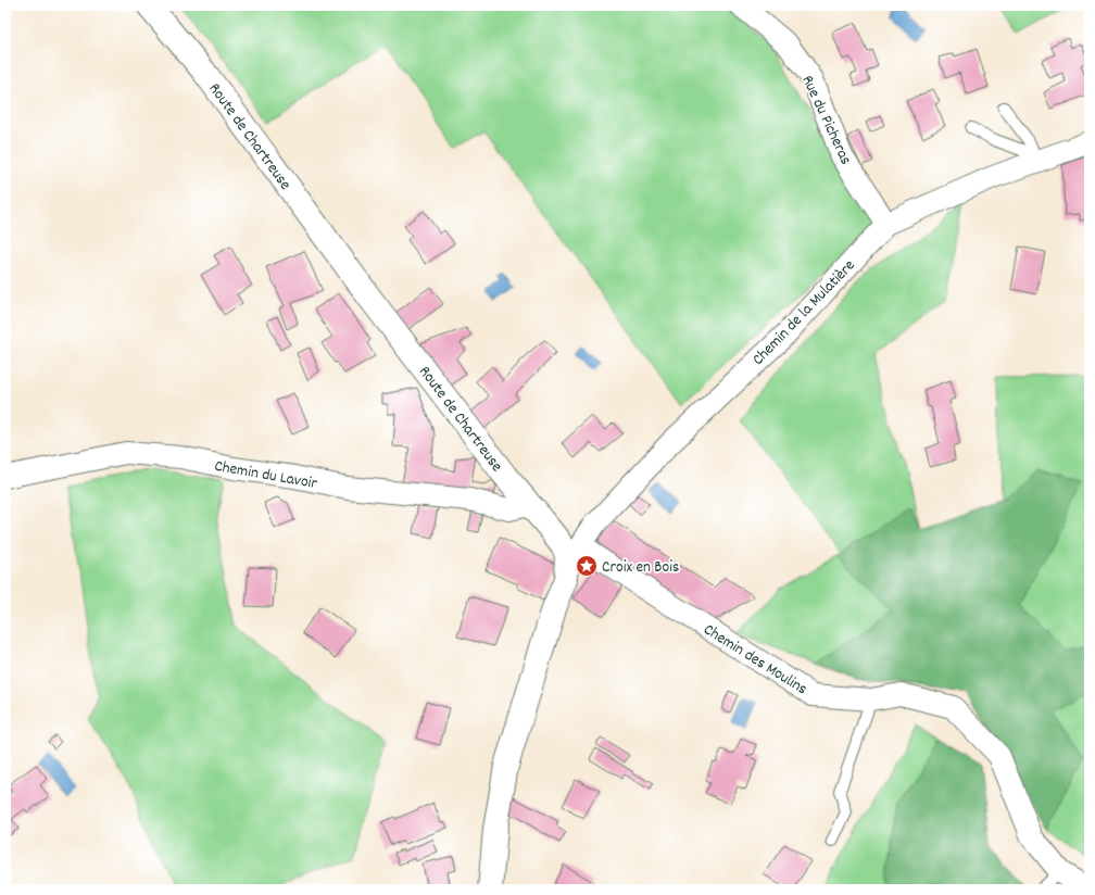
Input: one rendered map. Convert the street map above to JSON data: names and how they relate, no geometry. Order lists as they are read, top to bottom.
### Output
{
  "streets": {
    "main road": ["Route de Chartreuse"],
    "street": [
      "Rue du Picheras",
      "Chemin de la Mulatière",
      "Chemin du Lavoir",
      "Chemin des Moulins"
    ]
  },
  "crossings": [
    ["Rue du Picheras", "Chemin de la Mulatière"],
    ["Route de Chartreuse", "Chemin de la Mulatière"],
    ["Route de Chartreuse", "Chemin du Lavoir"],
    ["Route de Chartreuse", "Chemin des Moulins"],
    ["Chemin de la Mulatière", "Chemin des Moulins"]
  ],
  "places": {
    "place": ["Croix en Bois"]
  }
}
